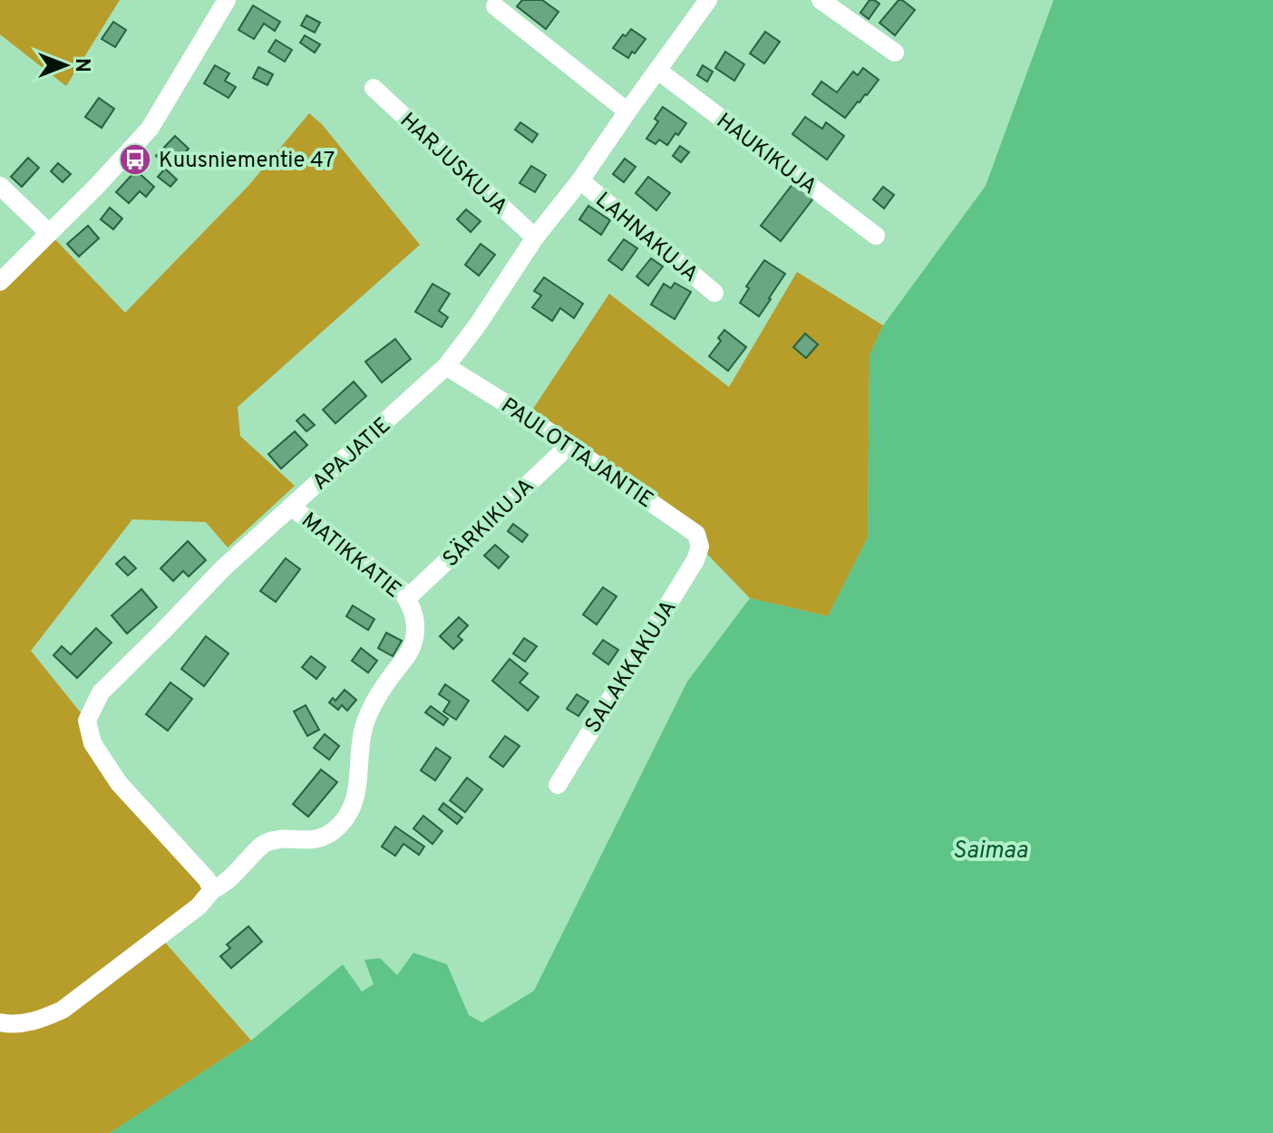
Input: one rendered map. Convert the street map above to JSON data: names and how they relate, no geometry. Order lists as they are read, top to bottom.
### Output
{
  "streets": {
    "street": [
      "HAUKIKUJA",
      "HARJUSKUJA",
      "LAHNAKUJA",
      "PAULOTTAJANTIE",
      "APAJATIE",
      "SÄRKIKUJA",
      "MATIKKATIE",
      "SALAKKAKUJA"
    ]
  },
  "crossings": [
    ["HAUKIKUJA", "APAJATIE"],
    ["HARJUSKUJA", "APAJATIE"],
    ["LAHNAKUJA", "APAJATIE"],
    ["PAULOTTAJANTIE", "APAJATIE"],
    ["PAULOTTAJANTIE", "SÄRKIKUJA"],
    ["PAULOTTAJANTIE", "SALAKKAKUJA"],
    ["APAJATIE", "MATIKKATIE"],
    ["SÄRKIKUJA", "MATIKKATIE"]
  ],
  "water": ["Saimaa"],
  "places": {
    "bus stop": ["Kuusniementie 47"]
  },
  "north": "right"
}
